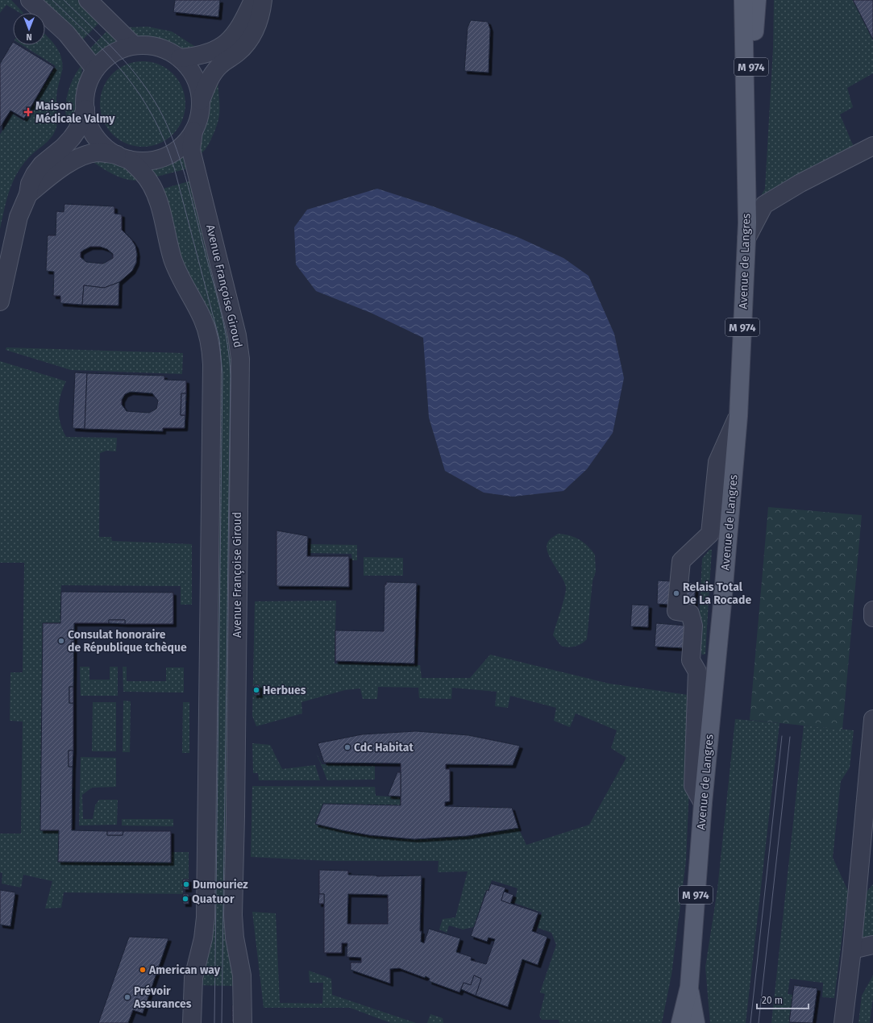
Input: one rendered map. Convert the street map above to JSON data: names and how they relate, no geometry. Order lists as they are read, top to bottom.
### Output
{
  "streets": {
    "main road": ["M 974", "Avenue de Langres"],
    "street": ["Avenue Françoise Giroud"]
  },
  "places": {
    "health": ["Maison Médicale Valmy"],
    "other": [
      "Relais Total De La Rocade",
      "Consulat honoraire de République tchèque",
      "Herbues",
      "Cdc Habitat",
      "Dumouriez",
      "Quatuor",
      "American way",
      "Prévoir Assurances"
    ]
  },
  "scale_bar": "20 m",
  "north": "bottom"
}
